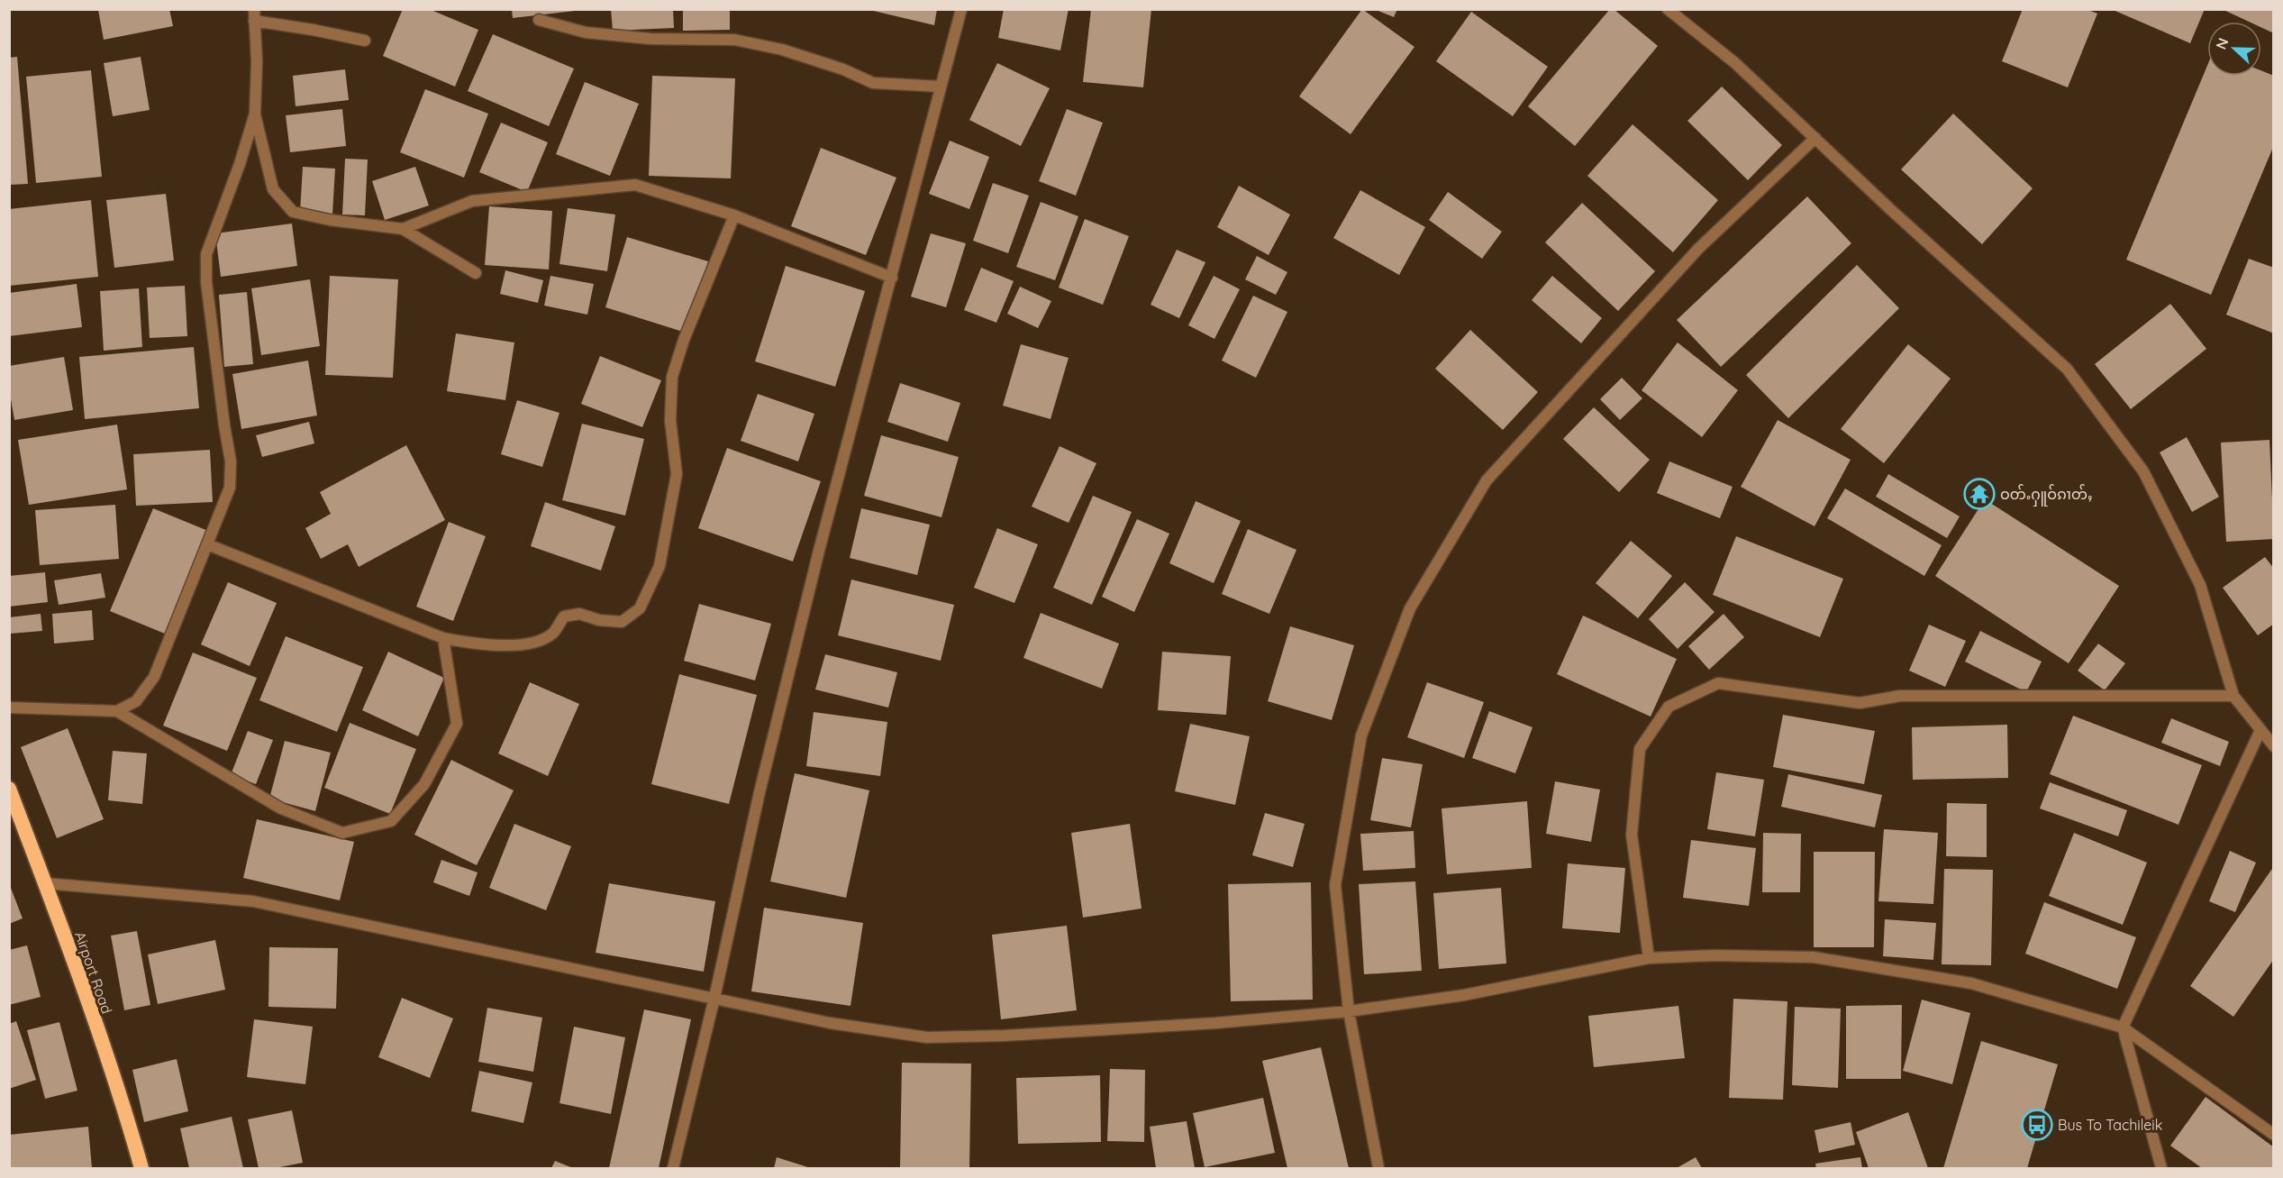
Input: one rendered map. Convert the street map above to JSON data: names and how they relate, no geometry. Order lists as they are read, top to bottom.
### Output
{
  "streets": {
    "highway": ["Airport Road"]
  },
  "places": {
    "temple": ["ဝတ်ႉႁူဝ်ၵၢတ်ႇ"],
    "bus stop": ["Bus To Tachileik"]
  },
  "north": "left"
}
